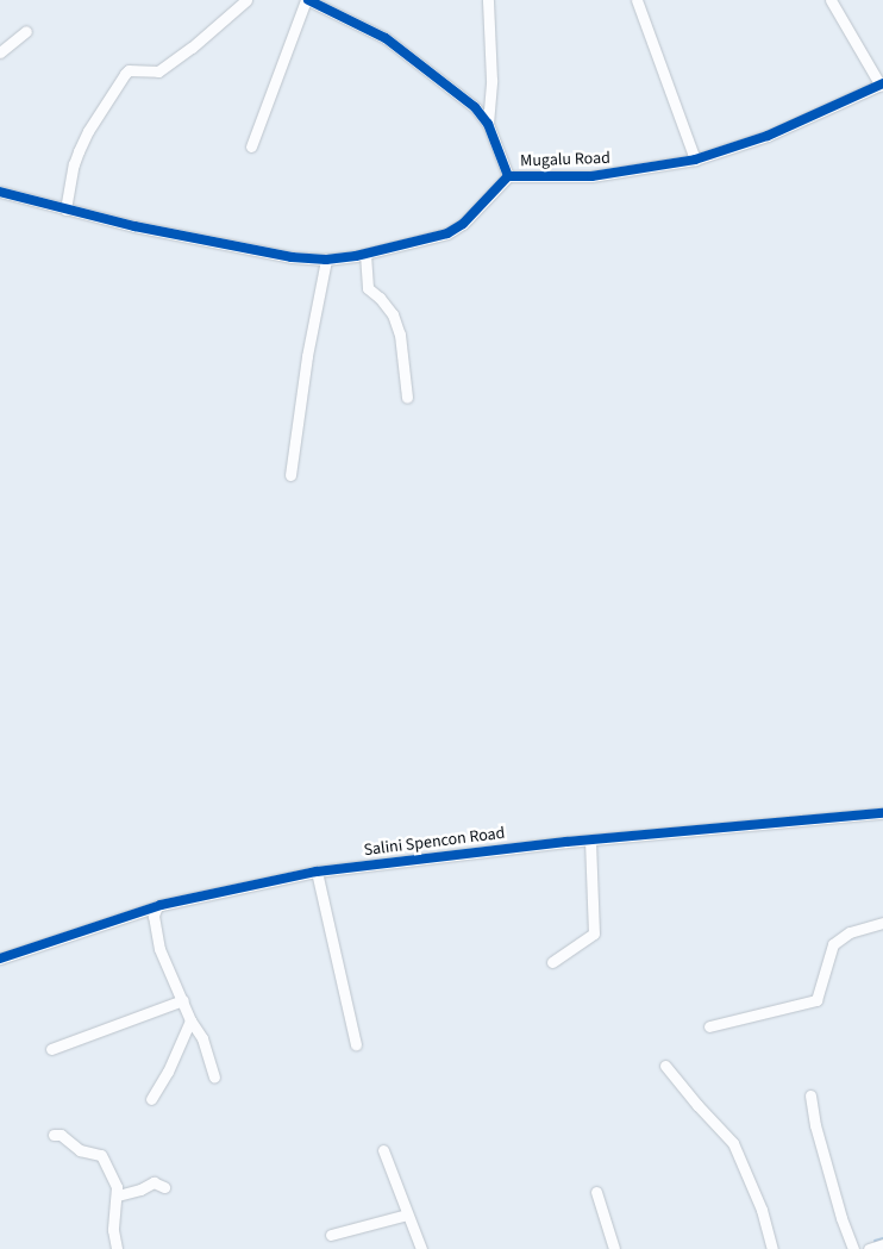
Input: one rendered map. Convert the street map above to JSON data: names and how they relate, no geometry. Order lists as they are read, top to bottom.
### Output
{
  "streets": {
    "street": ["Mugalu Road", "Salini Spencon Road"]
  }
}
